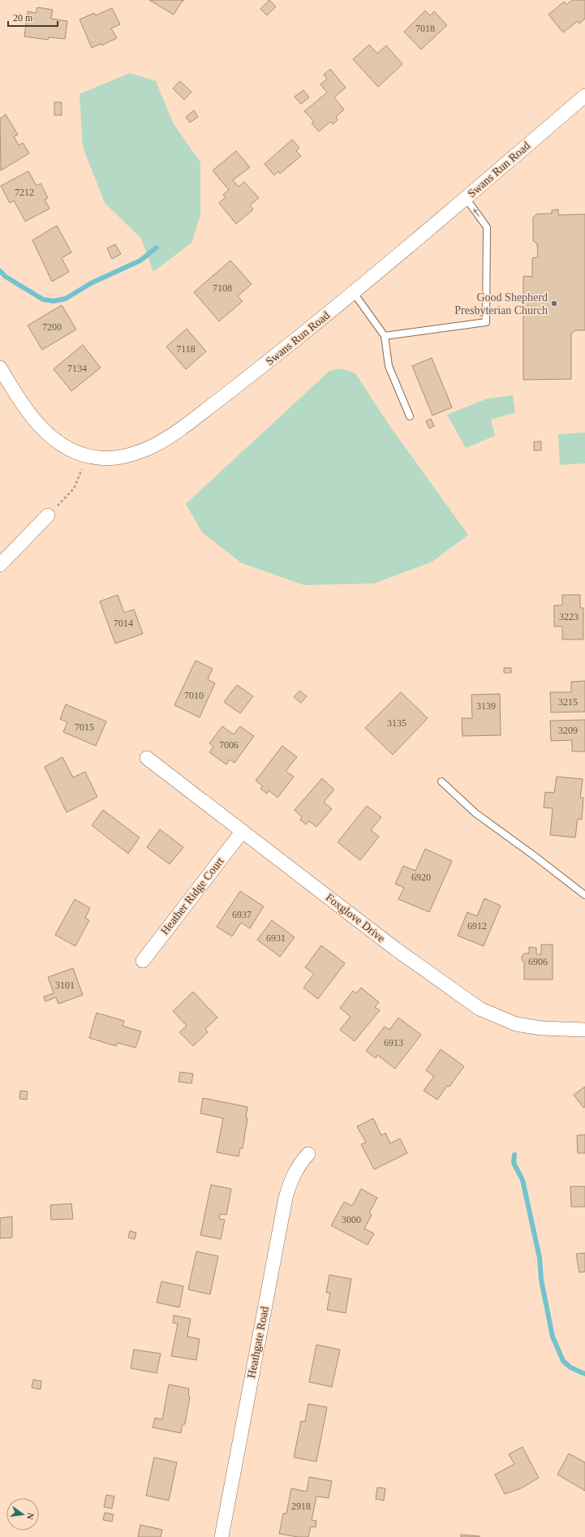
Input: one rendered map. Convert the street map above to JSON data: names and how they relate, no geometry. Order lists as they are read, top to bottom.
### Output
{
  "streets": {
    "street": [
      "Swans Run Road",
      "Heather Ridge Court",
      "Foxglove Drive",
      "Heathgate Road"
    ]
  },
  "crossings": [
    ["Heather Ridge Court", "Foxglove Drive"]
  ],
  "places": ["Good Shepherd Presbyterian Church"],
  "house_numbers": [
    "7018",
    "7212",
    "7108",
    "7200",
    "7118",
    "7134",
    "3223",
    "7014",
    "7010",
    "3215",
    "3139",
    "3135",
    "7015",
    "3209",
    "7006",
    "6920",
    "6937",
    "6912",
    "6931",
    "6906",
    "3101",
    "6913",
    "3000",
    "2918"
  ],
  "scale_bar": "20 m",
  "north": "right"
}
